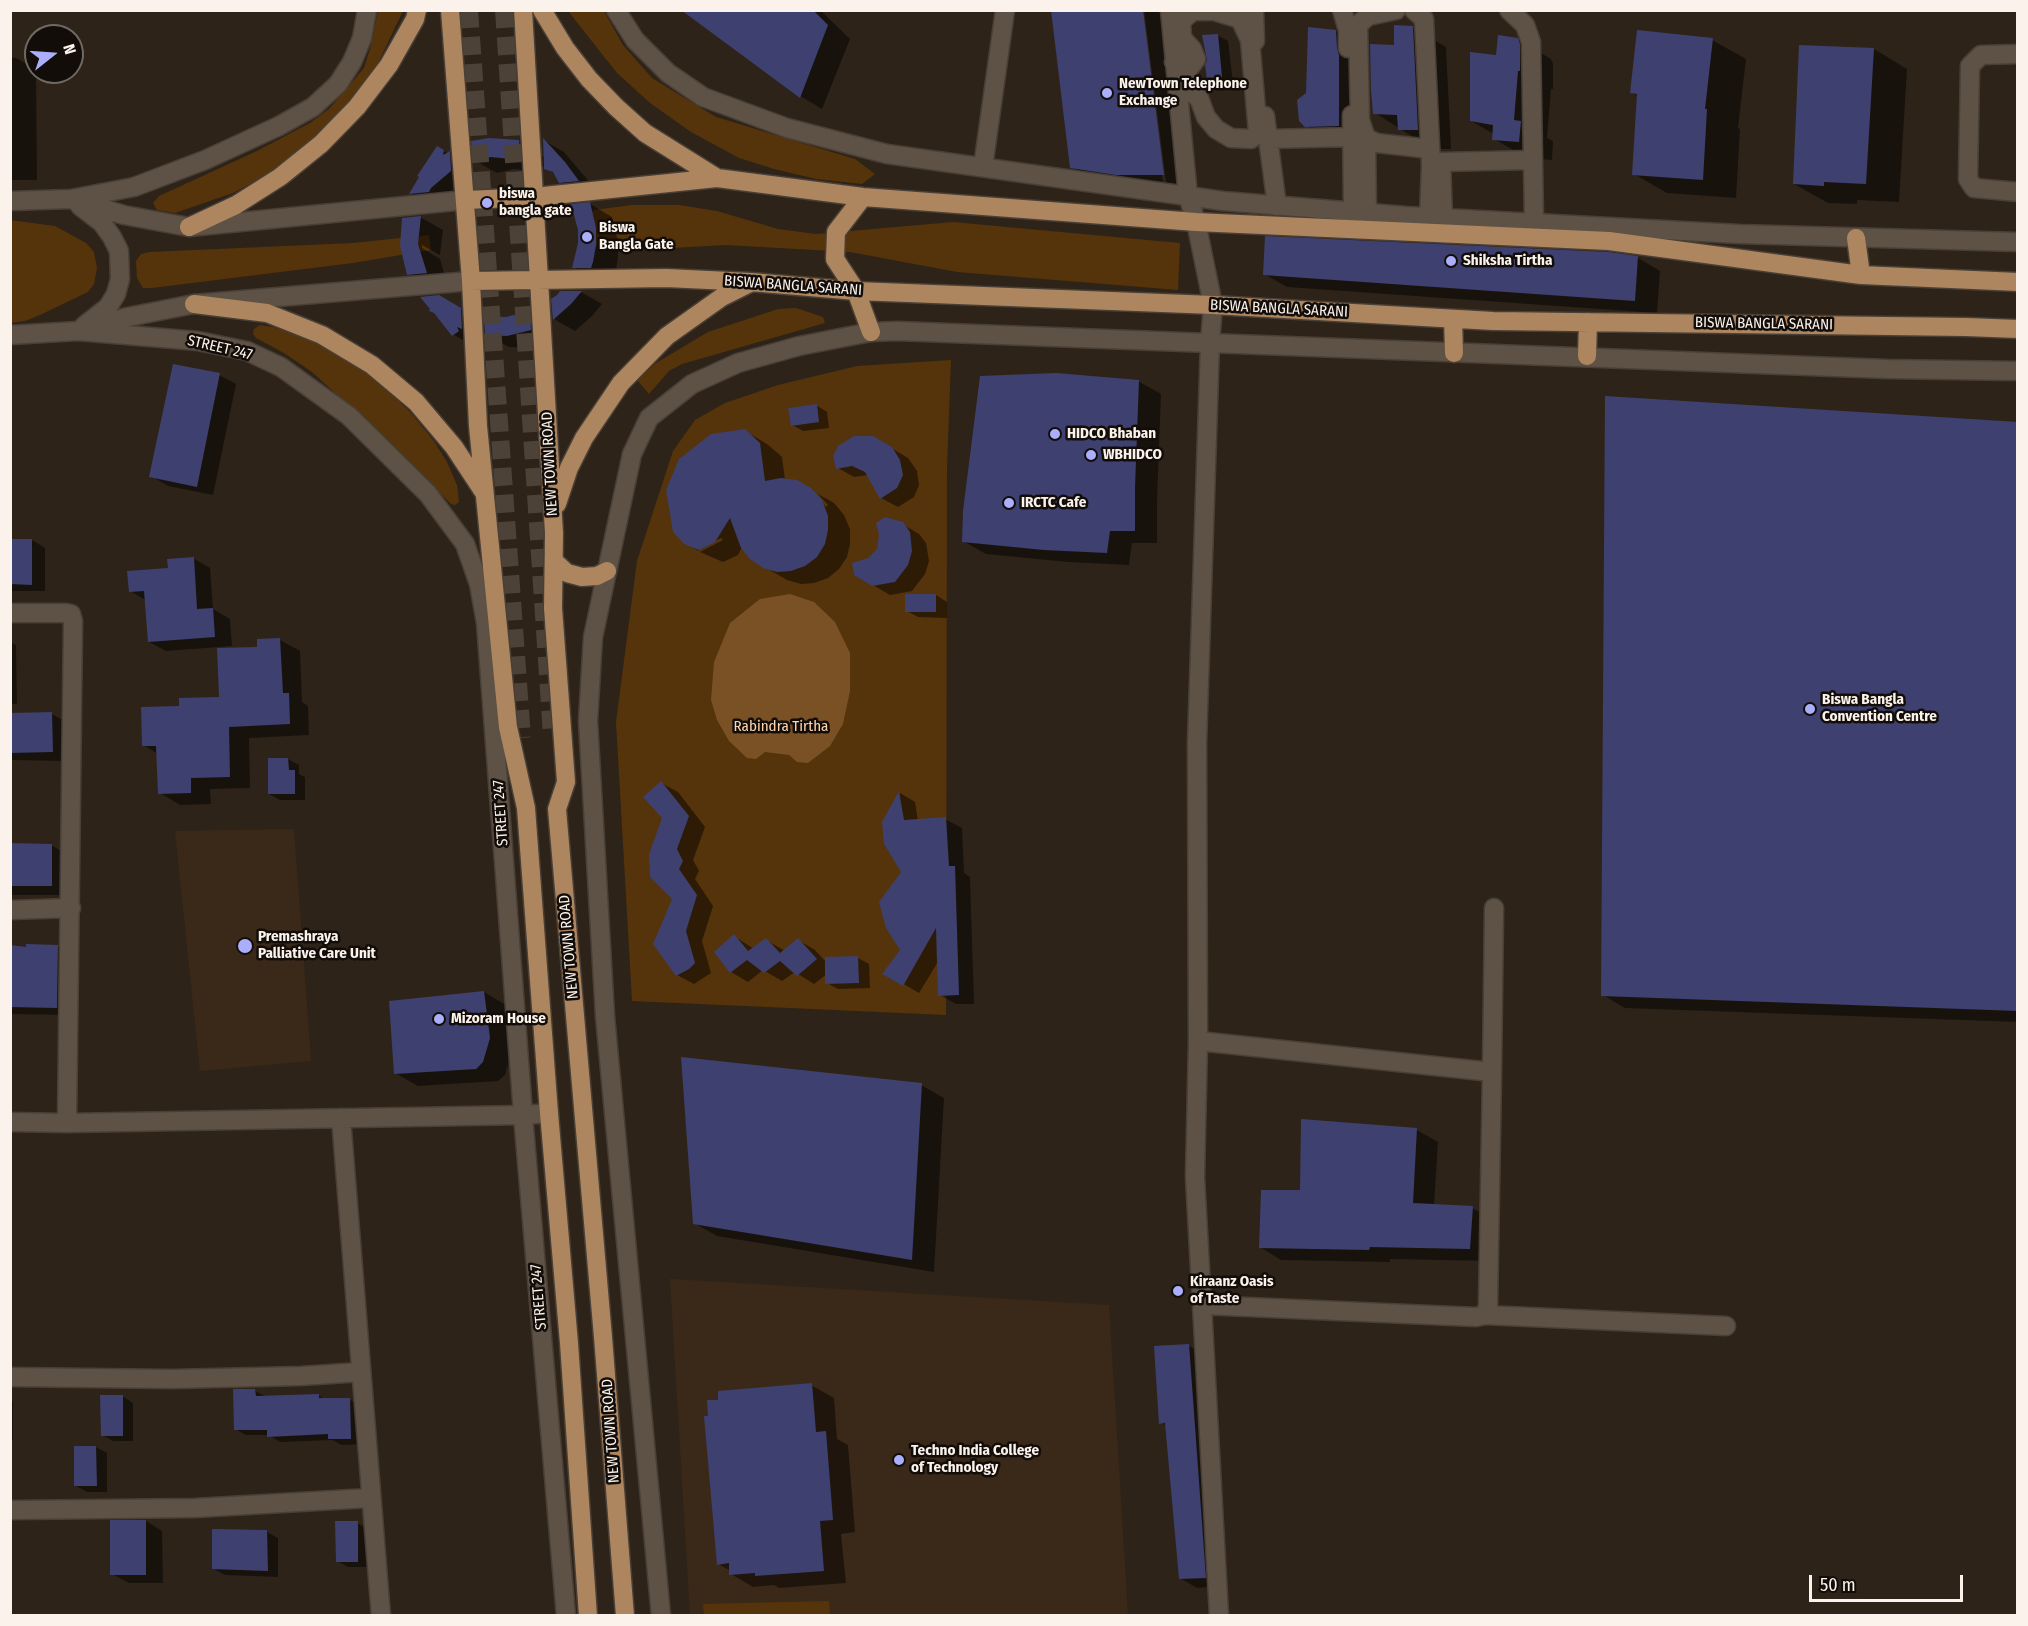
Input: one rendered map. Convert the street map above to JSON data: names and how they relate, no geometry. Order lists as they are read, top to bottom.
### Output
{
  "streets": {
    "main road": ["BISWA BANGLA SARANI", "NEW TOWN ROAD"],
    "street": ["STREET 247"]
  },
  "crossings": [
    ["BISWA BANGLA SARANI", "NEW TOWN ROAD"]
  ],
  "parks": ["Rabindra Tirtha"],
  "places": [
    "NewTown Telephone Exchange",
    "biswa bangla gate",
    "Biswa Bangla Gate",
    "Shiksha Tirtha",
    "HIDCO Bhaban",
    "WBHIDCO",
    "IRCTC Cafe",
    "Biswa Bangla Convention Centre",
    "Premashraya Palliative Care Unit",
    "Mizoram House",
    "Kiraanz Oasis of Taste",
    "Techno India College of Technology"
  ],
  "scale_bar": "50 m",
  "north": "right"
}
